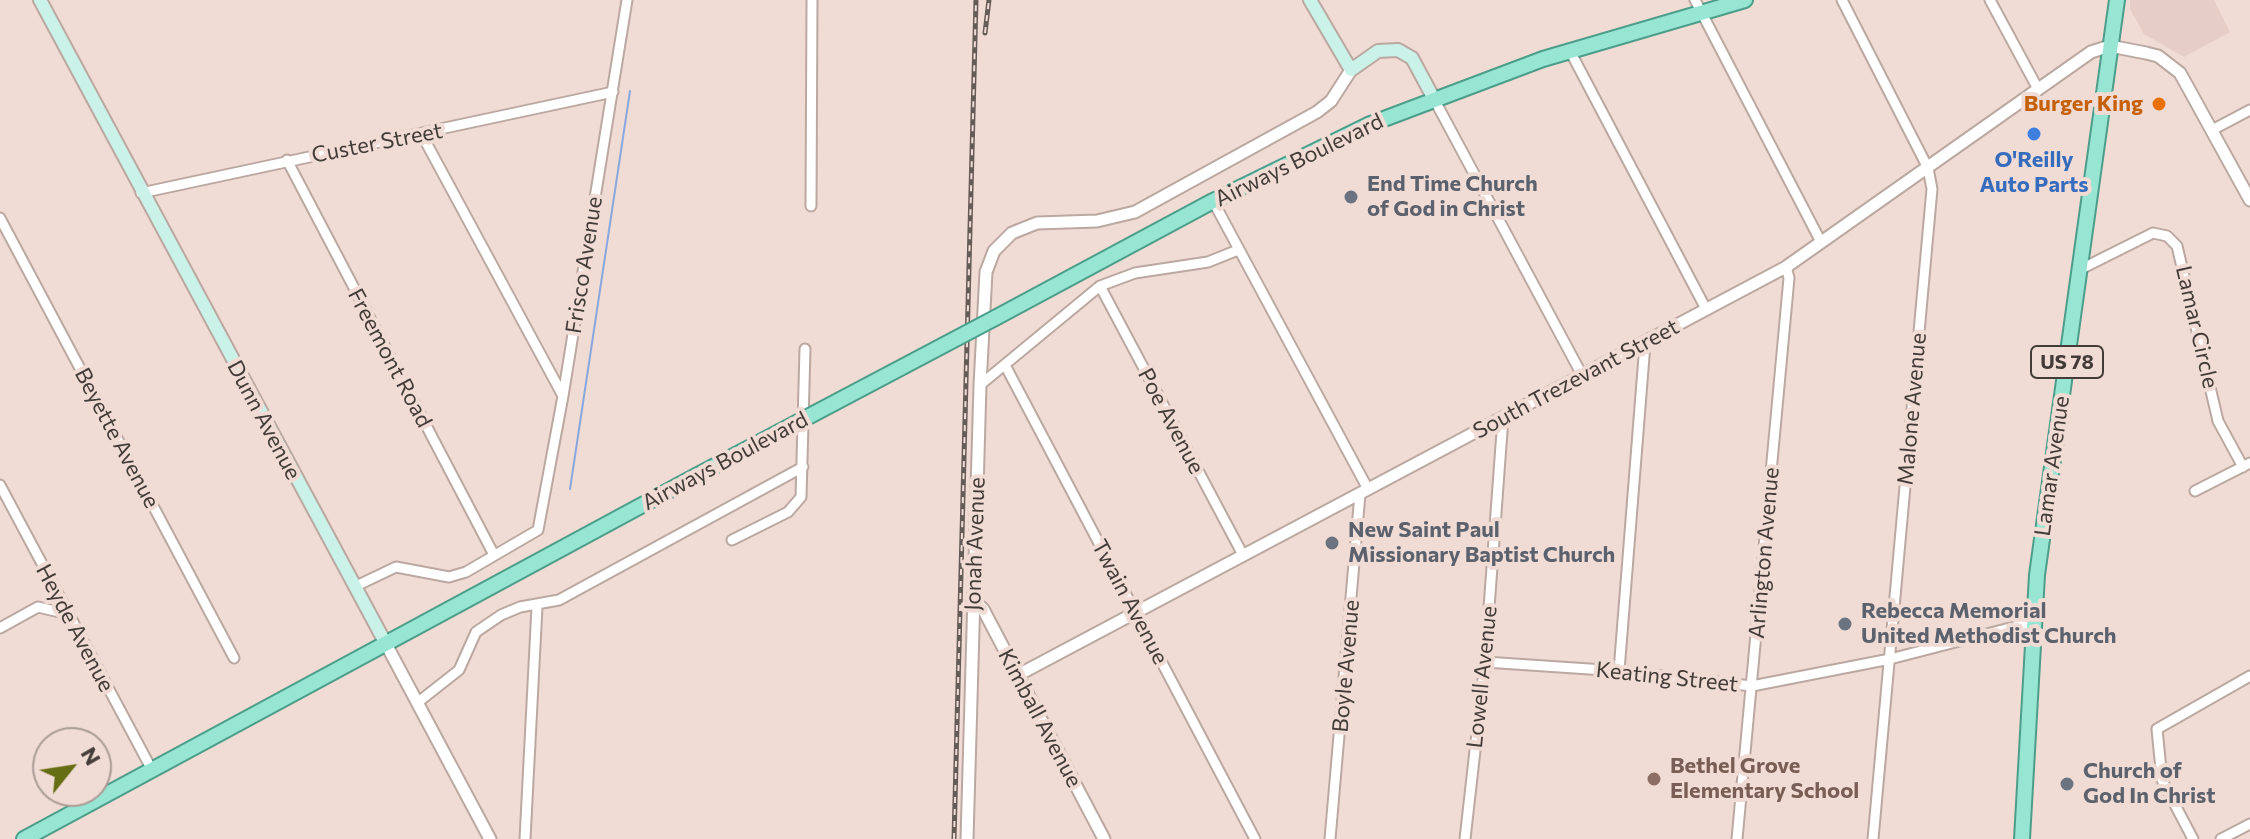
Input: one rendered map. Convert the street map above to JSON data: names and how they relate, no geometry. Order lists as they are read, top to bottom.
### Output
{
  "streets": {
    "main road": [
      "Airways Boulevard",
      "US 78",
      "Dunn Avenue",
      "Lamar Avenue"
    ],
    "street": [
      "Custer Street",
      "Frisco Avenue",
      "Lamar Circle",
      "Freemont Road",
      "South Trezevant Street",
      "Malone Avenue",
      "Poe Avenue",
      "Beyette Avenue",
      "Jonah Avenue",
      "Arlington Avenue",
      "Twain Avenue",
      "Heyde Avenue",
      "Boyle Avenue",
      "Lowell Avenue",
      "Keating Street",
      "Kimball Avenue"
    ]
  },
  "crossings": [
    ["Custer Street", "Frisco Avenue"],
    ["Custer Street", "Freemont Road"],
    ["Custer Street", "Dunn Avenue"],
    ["Airways Boulevard", "Dunn Avenue"],
    ["Airways Boulevard", "Jonah Avenue"],
    ["Airways Boulevard", "Heyde Avenue"],
    ["Frisco Avenue", "Freemont Road"],
    ["Lamar Circle", "Lamar Avenue"],
    ["South Trezevant Street", "Malone Avenue"],
    ["South Trezevant Street", "Poe Avenue"],
    ["South Trezevant Street", "Lamar Avenue"],
    ["South Trezevant Street", "Arlington Avenue"],
    ["South Trezevant Street", "Twain Avenue"],
    ["South Trezevant Street", "Boyle Avenue"],
    ["South Trezevant Street", "Lowell Avenue"],
    ["South Trezevant Street", "Kimball Avenue"],
    ["Malone Avenue", "Keating Street"],
    ["Lamar Avenue", "Keating Street"],
    ["Jonah Avenue", "Kimball Avenue"],
    ["Arlington Avenue", "Keating Street"],
    ["Lowell Avenue", "Keating Street"]
  ],
  "places": [
    "Burger King",
    "O'Reilly Auto Parts",
    "End Time Church of God in Christ",
    "New Saint Paul Missionary Baptist Church",
    "Rebecca Memorial United Methodist Church",
    "Bethel Grove Elementary School",
    "Church of God In Christ"
  ],
  "north": "top right"
}
